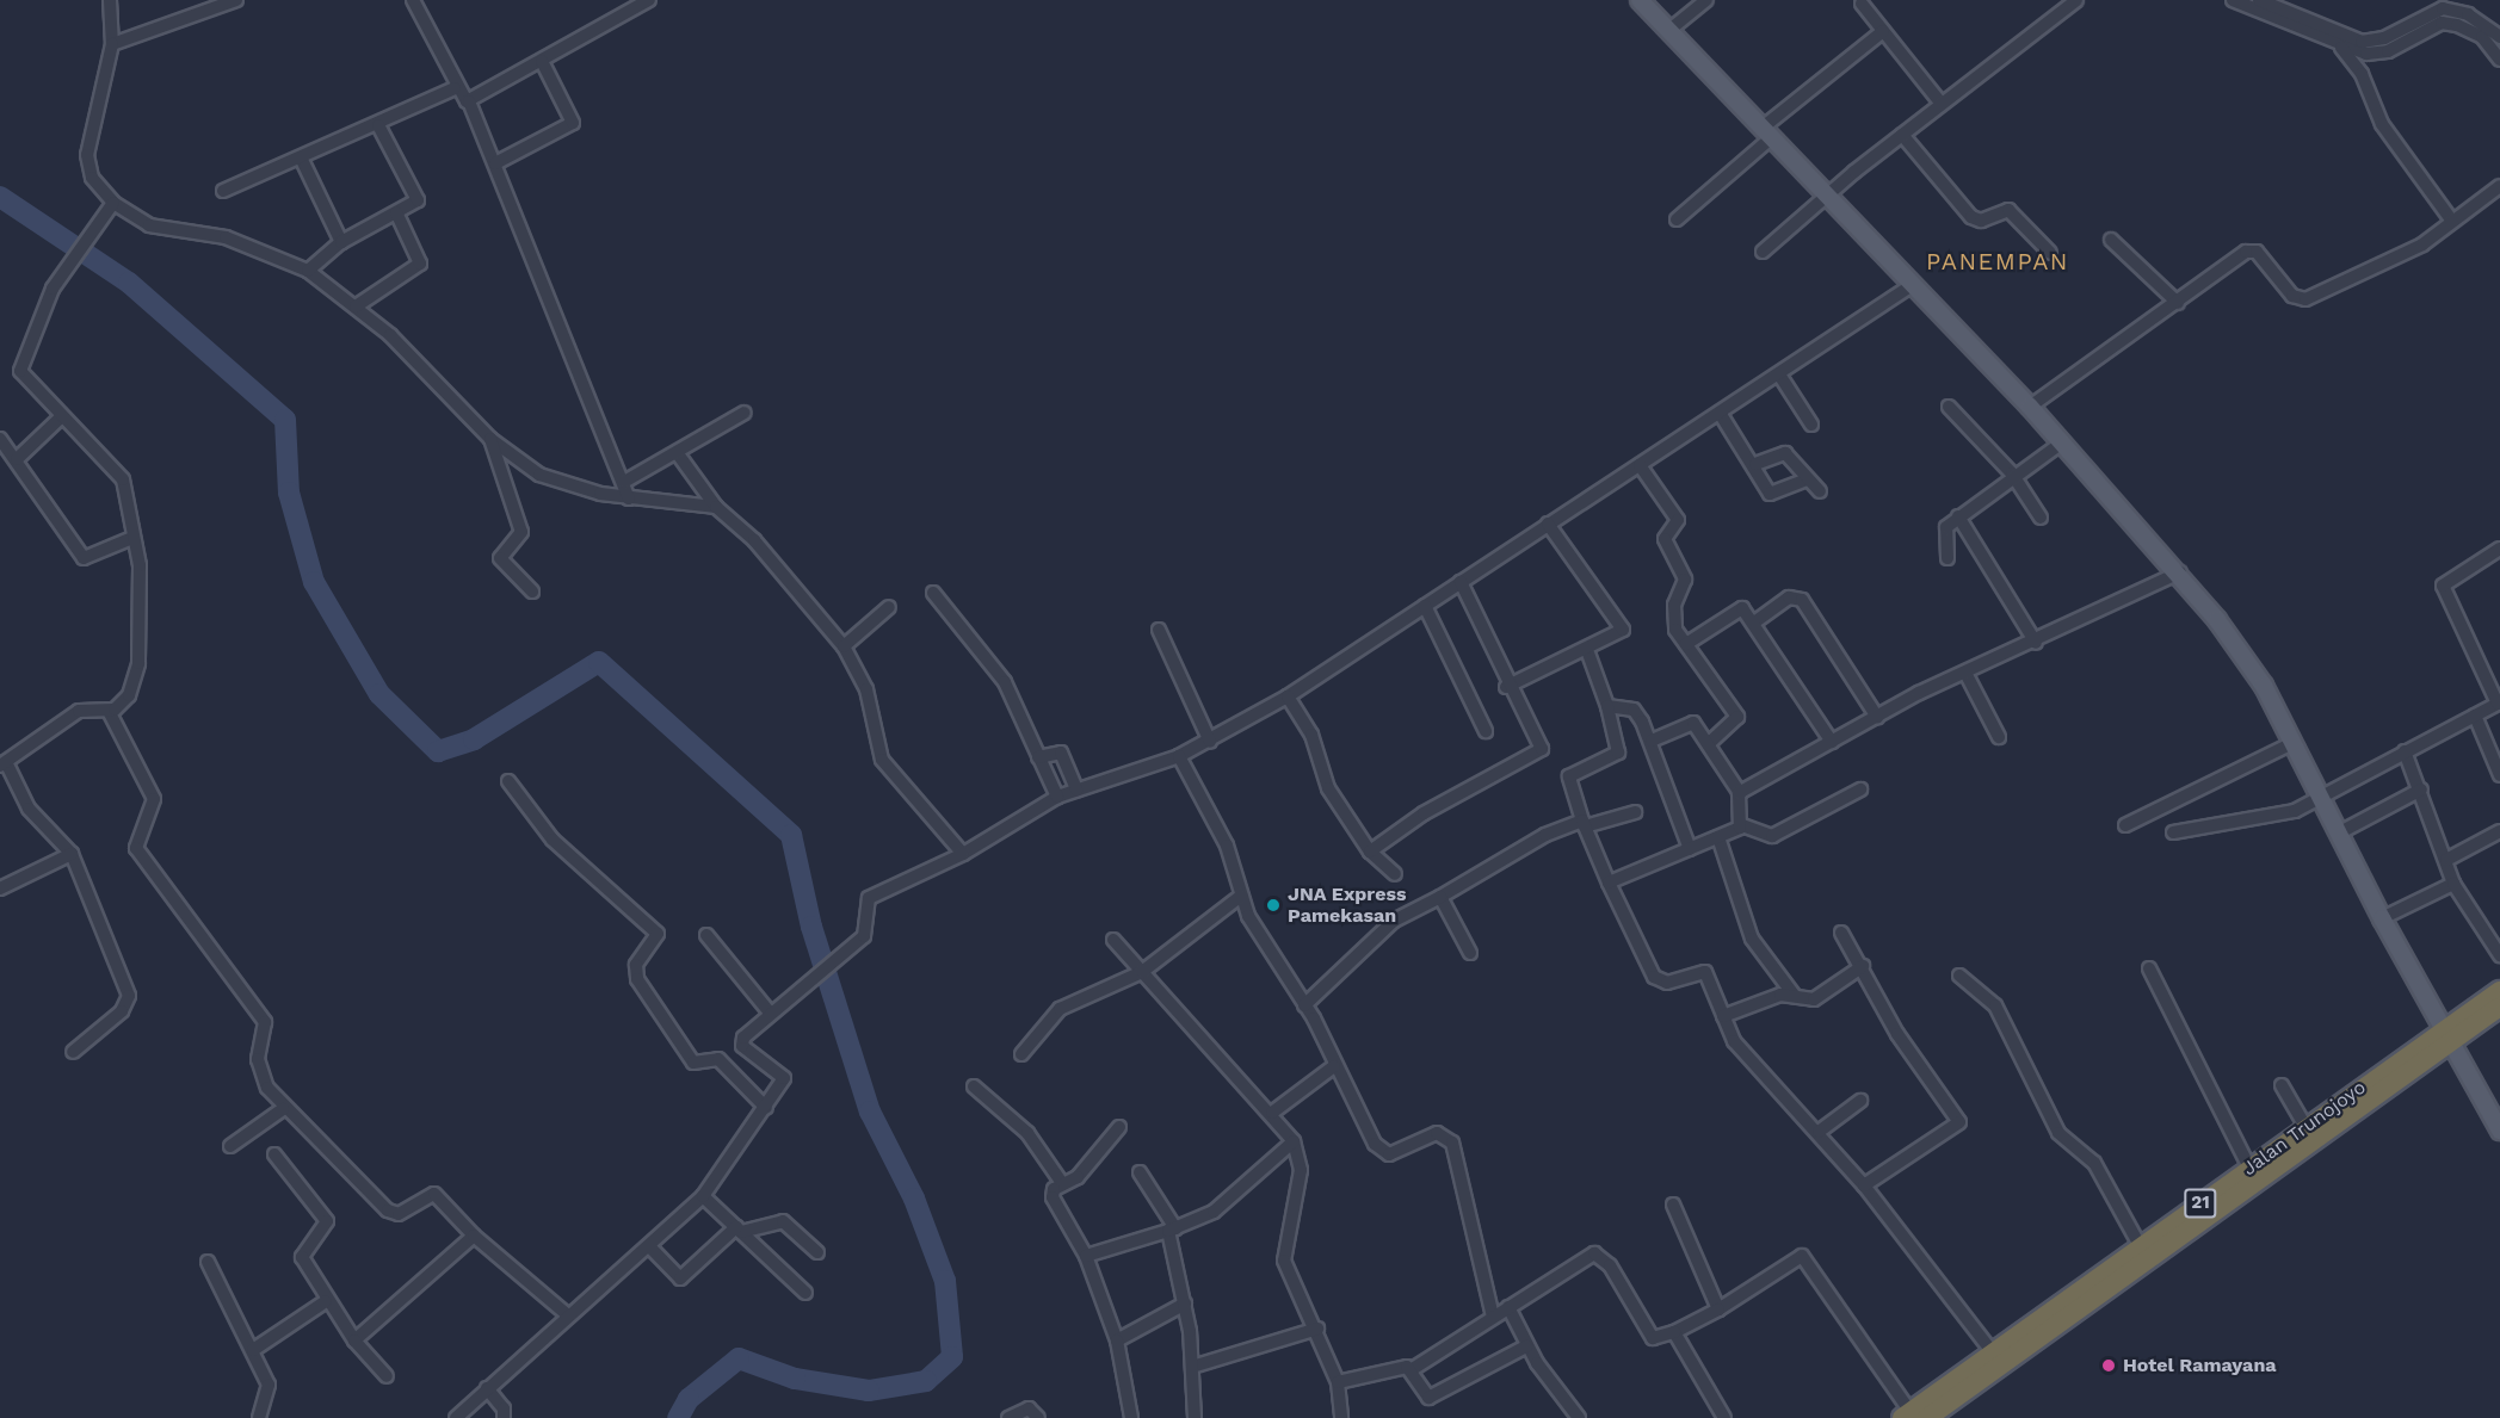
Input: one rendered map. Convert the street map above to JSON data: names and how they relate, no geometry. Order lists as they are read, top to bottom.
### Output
{
  "streets": {
    "highway": ["Jalan Trunojoyo", "21"]
  },
  "districts": ["PANEMPAN"],
  "places": ["JNA Express Pamekasan", "Hotel Ramayana"]
}
